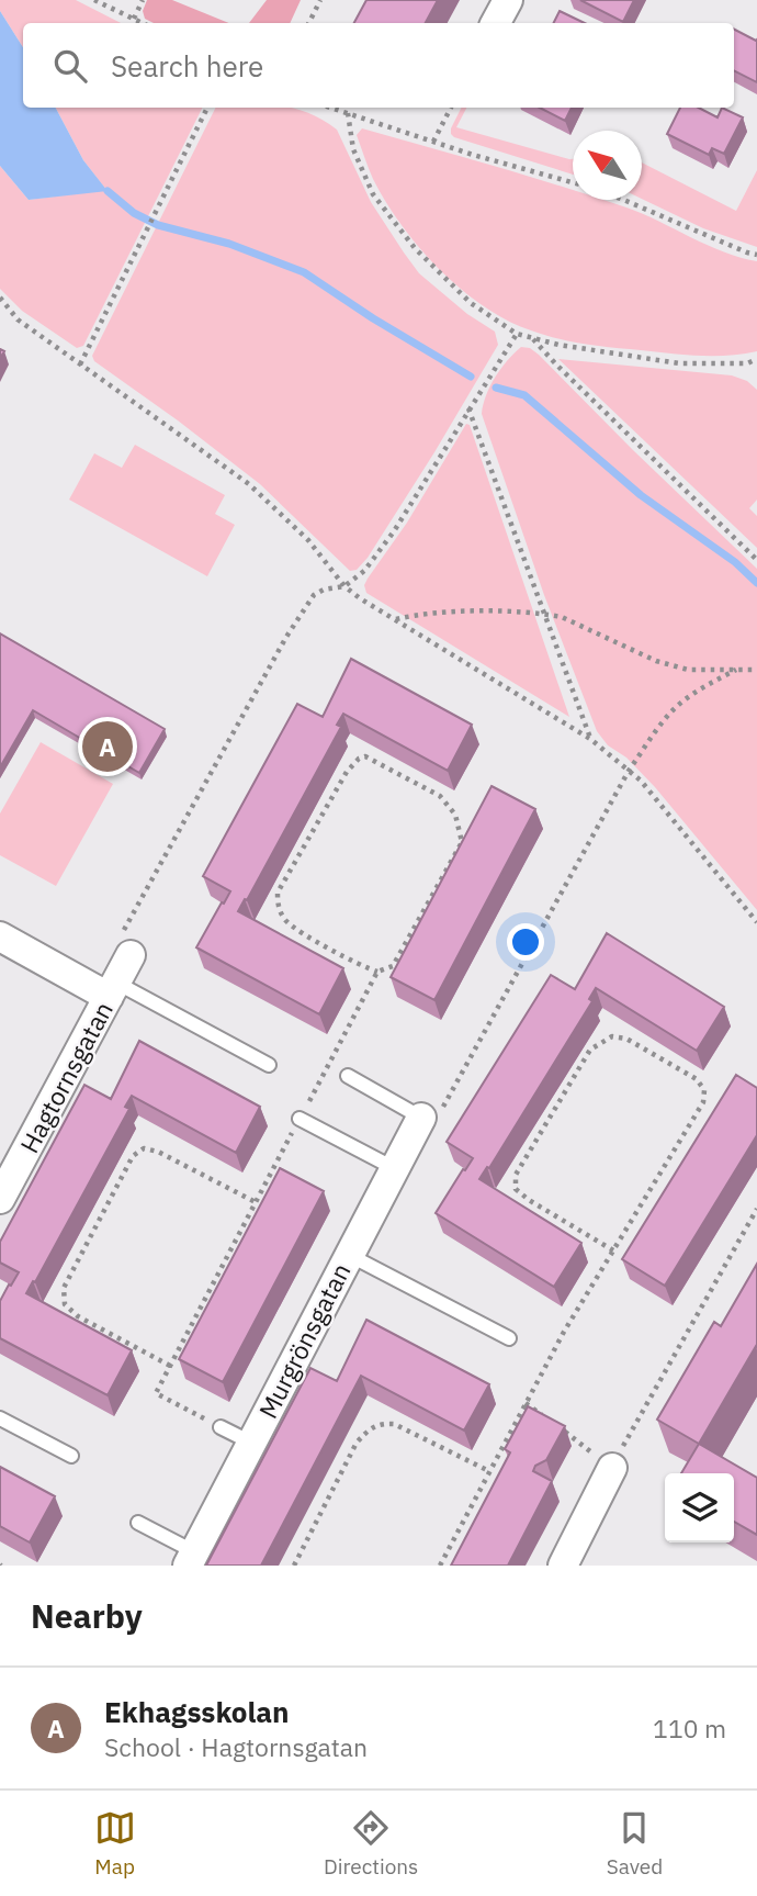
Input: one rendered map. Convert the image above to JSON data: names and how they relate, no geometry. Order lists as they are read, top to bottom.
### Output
{
  "streets": {
    "street": ["Hagtornsgatan", "Murgrönsgatan"]
  },
  "north": "top left",
  "page": {
    "search": "Search here",
    "pins": "A",
    "heading": "Nearby",
    "list": [
      {
        "mark": "A",
        "name": "Ekhagsskolan",
        "note": "School · Hagtornsgatan",
        "value": "110 m"
      }
    ],
    "nav": ["Map", "Directions", "Saved"]
  }
}
